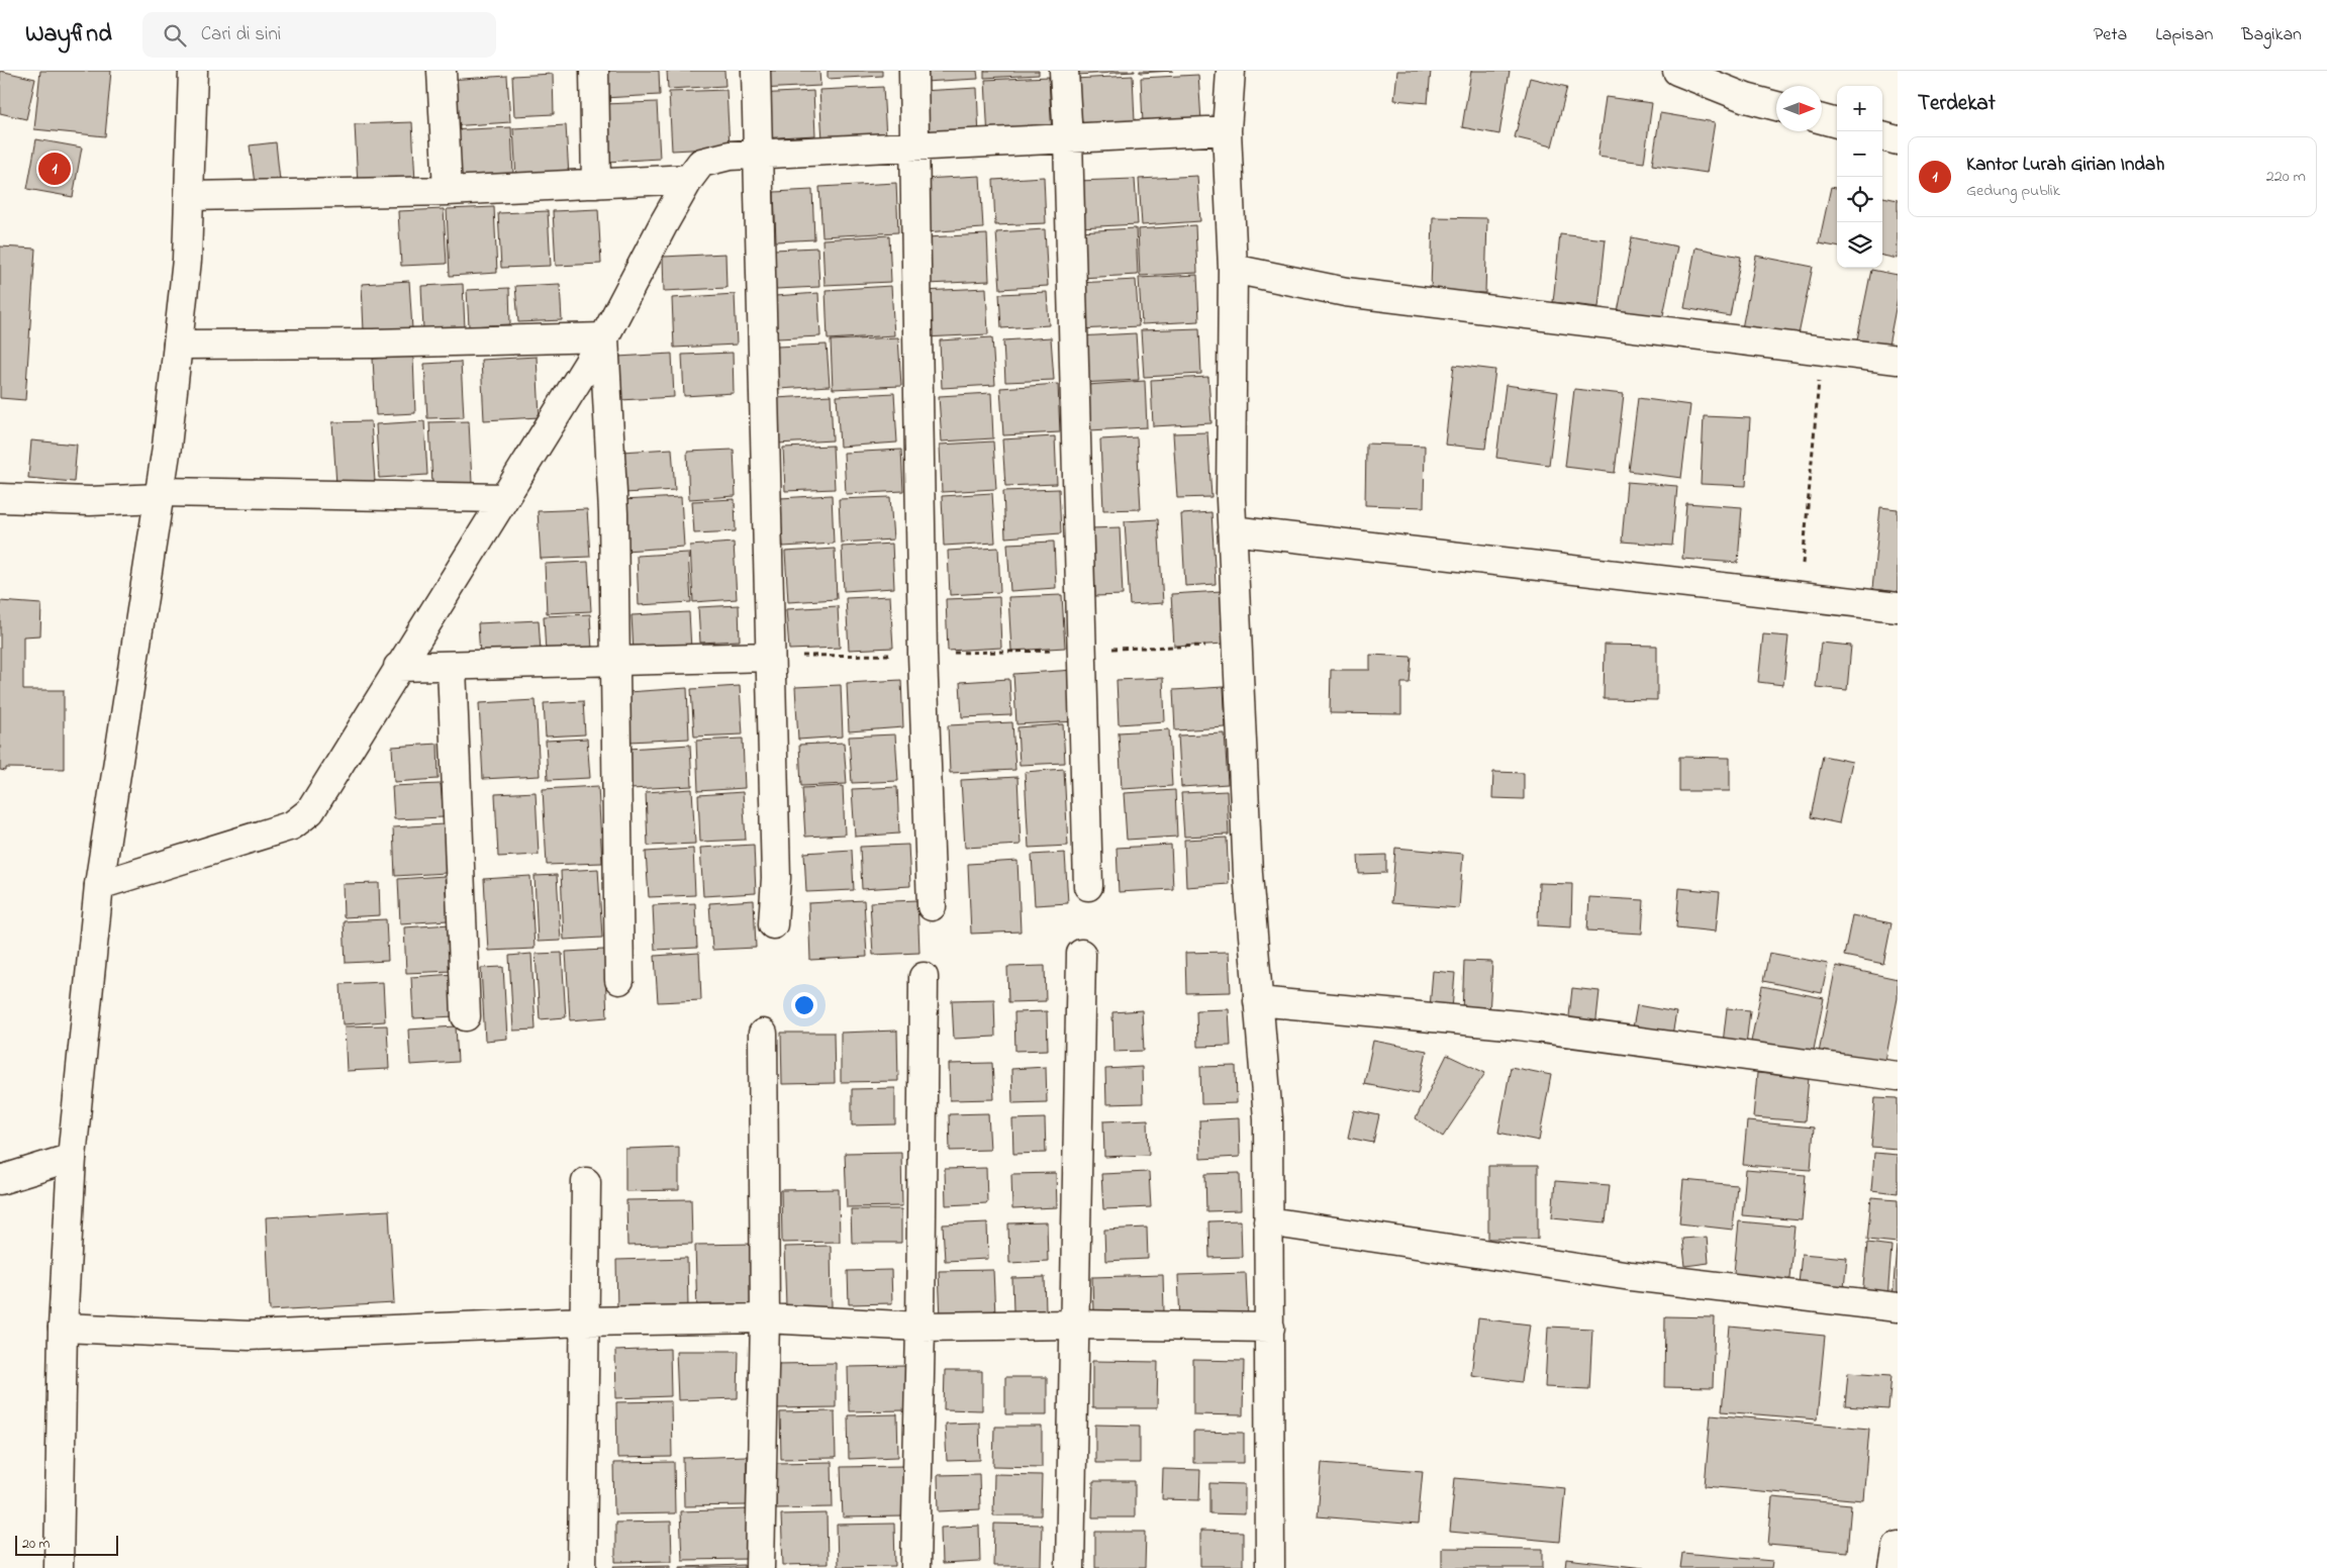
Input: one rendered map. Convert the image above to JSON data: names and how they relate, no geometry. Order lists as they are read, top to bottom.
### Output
{
  "scale_bar": "20 m",
  "north": "right",
  "page": {
    "header": "Wayfind",
    "search": "Cari di sini",
    "nav": ["Peta", "Lapisan", "Bagikan"],
    "heading": "Terdekat",
    "map_buttons": ["+", "−"],
    "list": [
      {
        "mark": "1",
        "name": "Kantor Lurah Girian Indah",
        "note": "Gedung publik",
        "value": "220 m"
      }
    ],
    "pins": "1",
    "scale": "20 m"
  }
}
